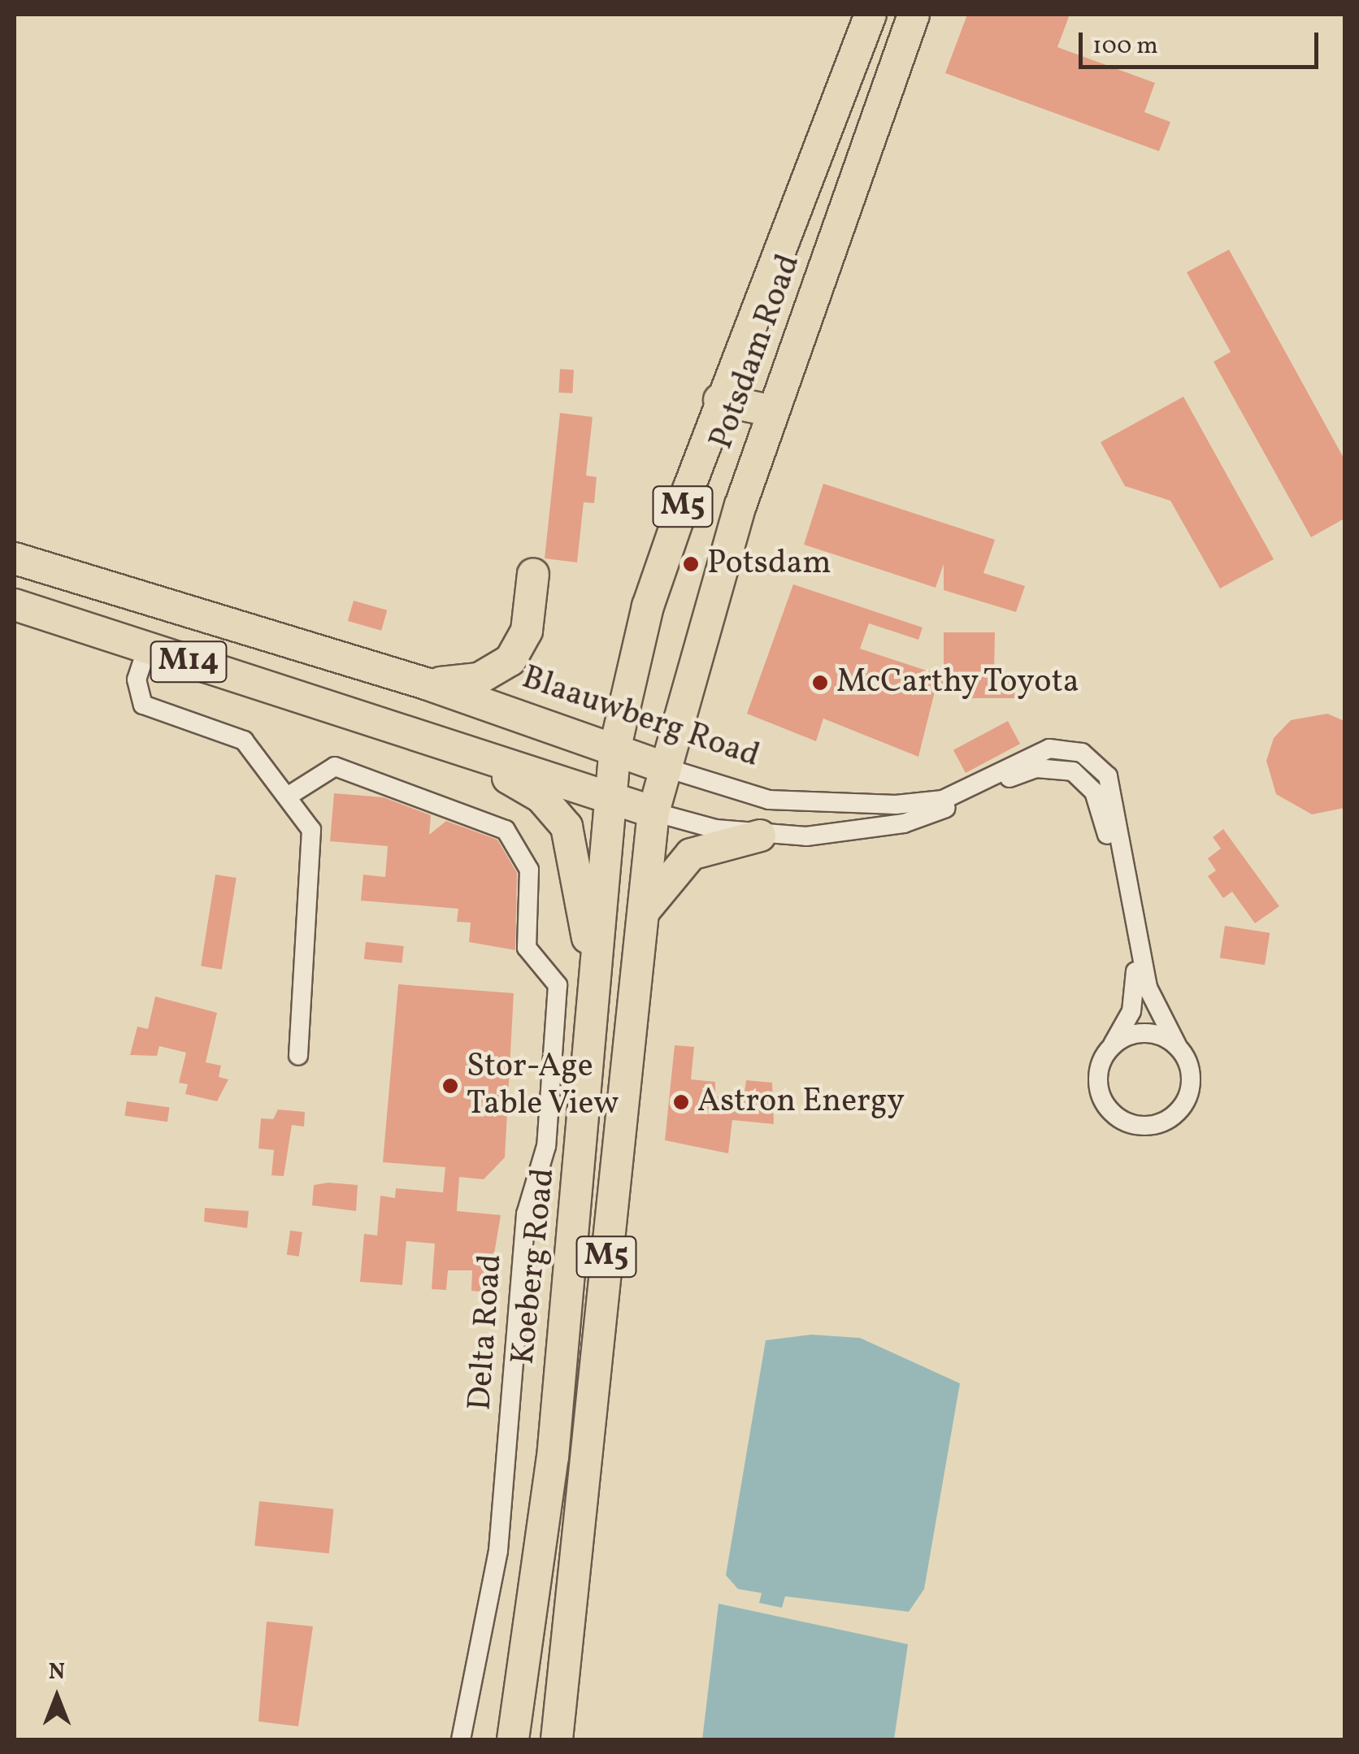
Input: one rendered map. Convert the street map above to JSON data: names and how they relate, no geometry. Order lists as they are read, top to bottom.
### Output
{
  "streets": {
    "main road": [
      "Potsdam Road",
      "M5",
      "M14",
      "Blaauwberg Road",
      "Koeberg Road"
    ],
    "street": ["Delta Road"]
  },
  "crossings": [
    ["Potsdam Road", "M5"],
    ["Potsdam Road", "M14"],
    ["Potsdam Road", "Blaauwberg Road"],
    ["Potsdam Road", "Koeberg Road"],
    ["M5", "M14"],
    ["M14", "Koeberg Road"]
  ],
  "places": [
    "Potsdam",
    "McCarthy Toyota",
    "Stor-Age Table View",
    "Astron Energy"
  ],
  "scale_bar": "100 m",
  "north": "top"
}
